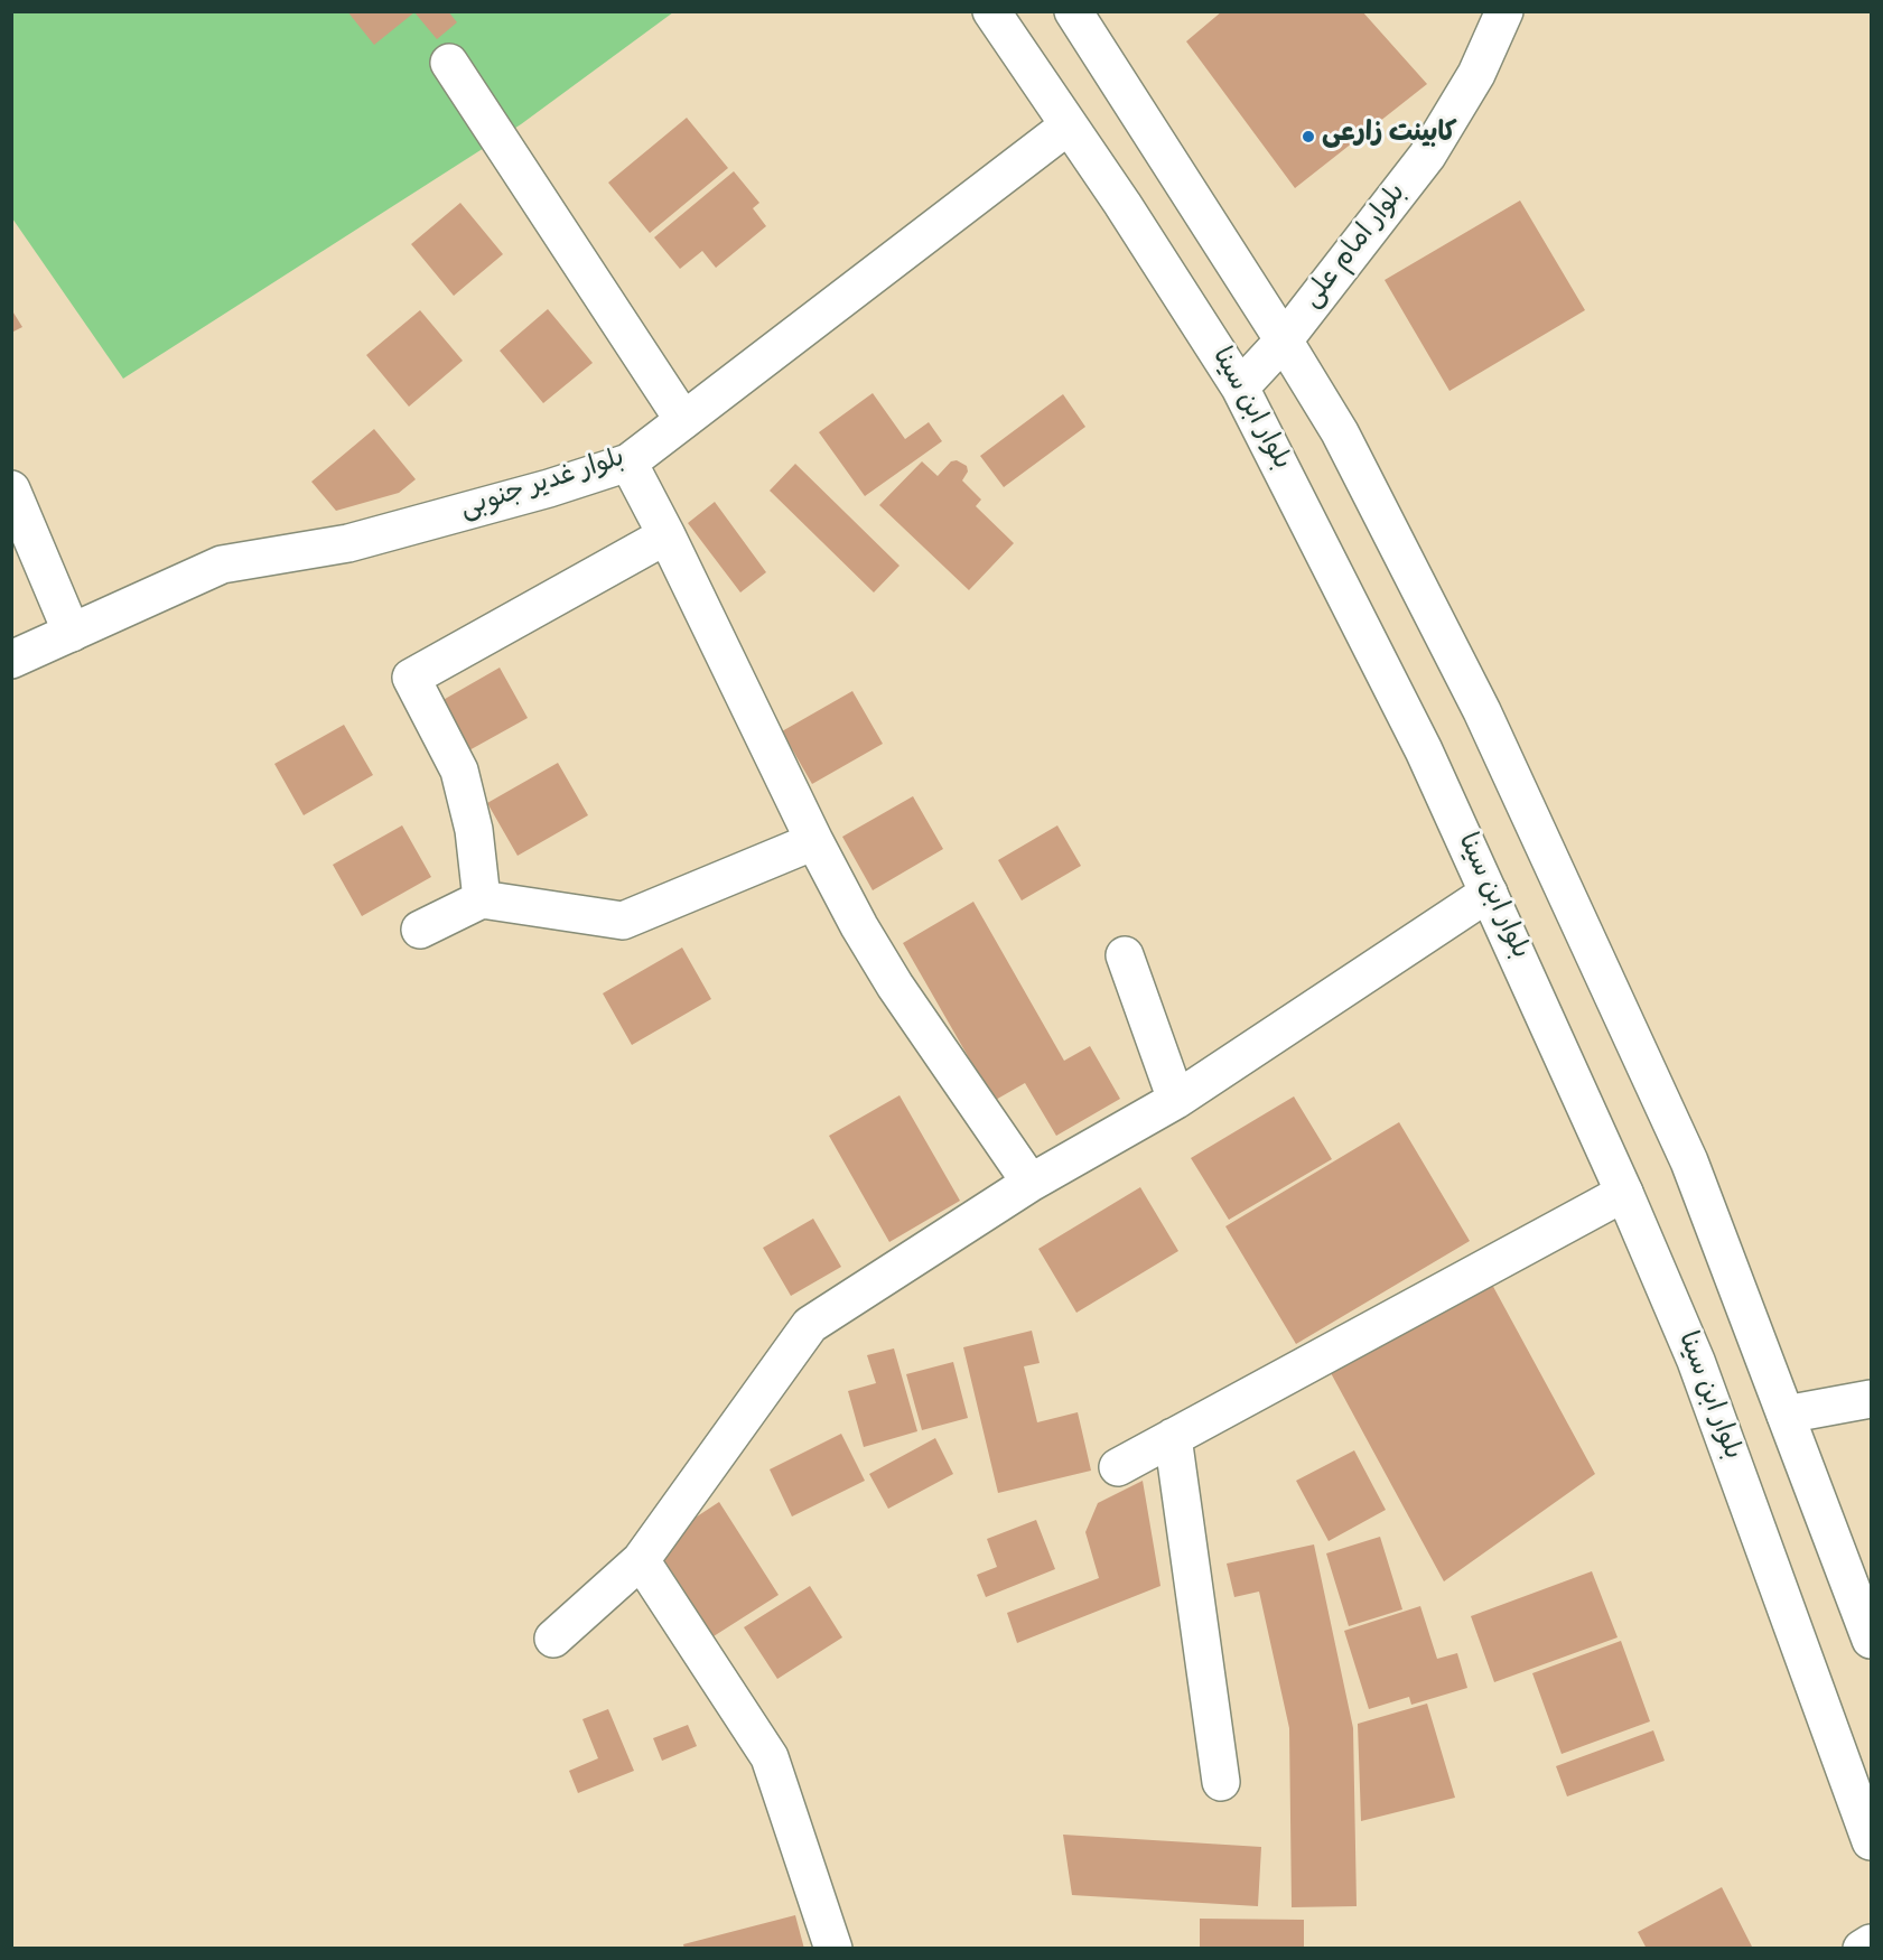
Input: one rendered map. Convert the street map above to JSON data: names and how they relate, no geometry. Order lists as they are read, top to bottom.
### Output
{
  "streets": {
    "street": ["بلوار امام علی", "بلوار ابن سینا", "بلوار غدیر جنوبی"]
  },
  "crossings": [
    ["بلوار امام علی", "بلوار ابن سینا"],
    ["بلوار ابن سینا", "بلوار غدیر جنوبی"]
  ],
  "places": ["کابینت زارعی"]
}
